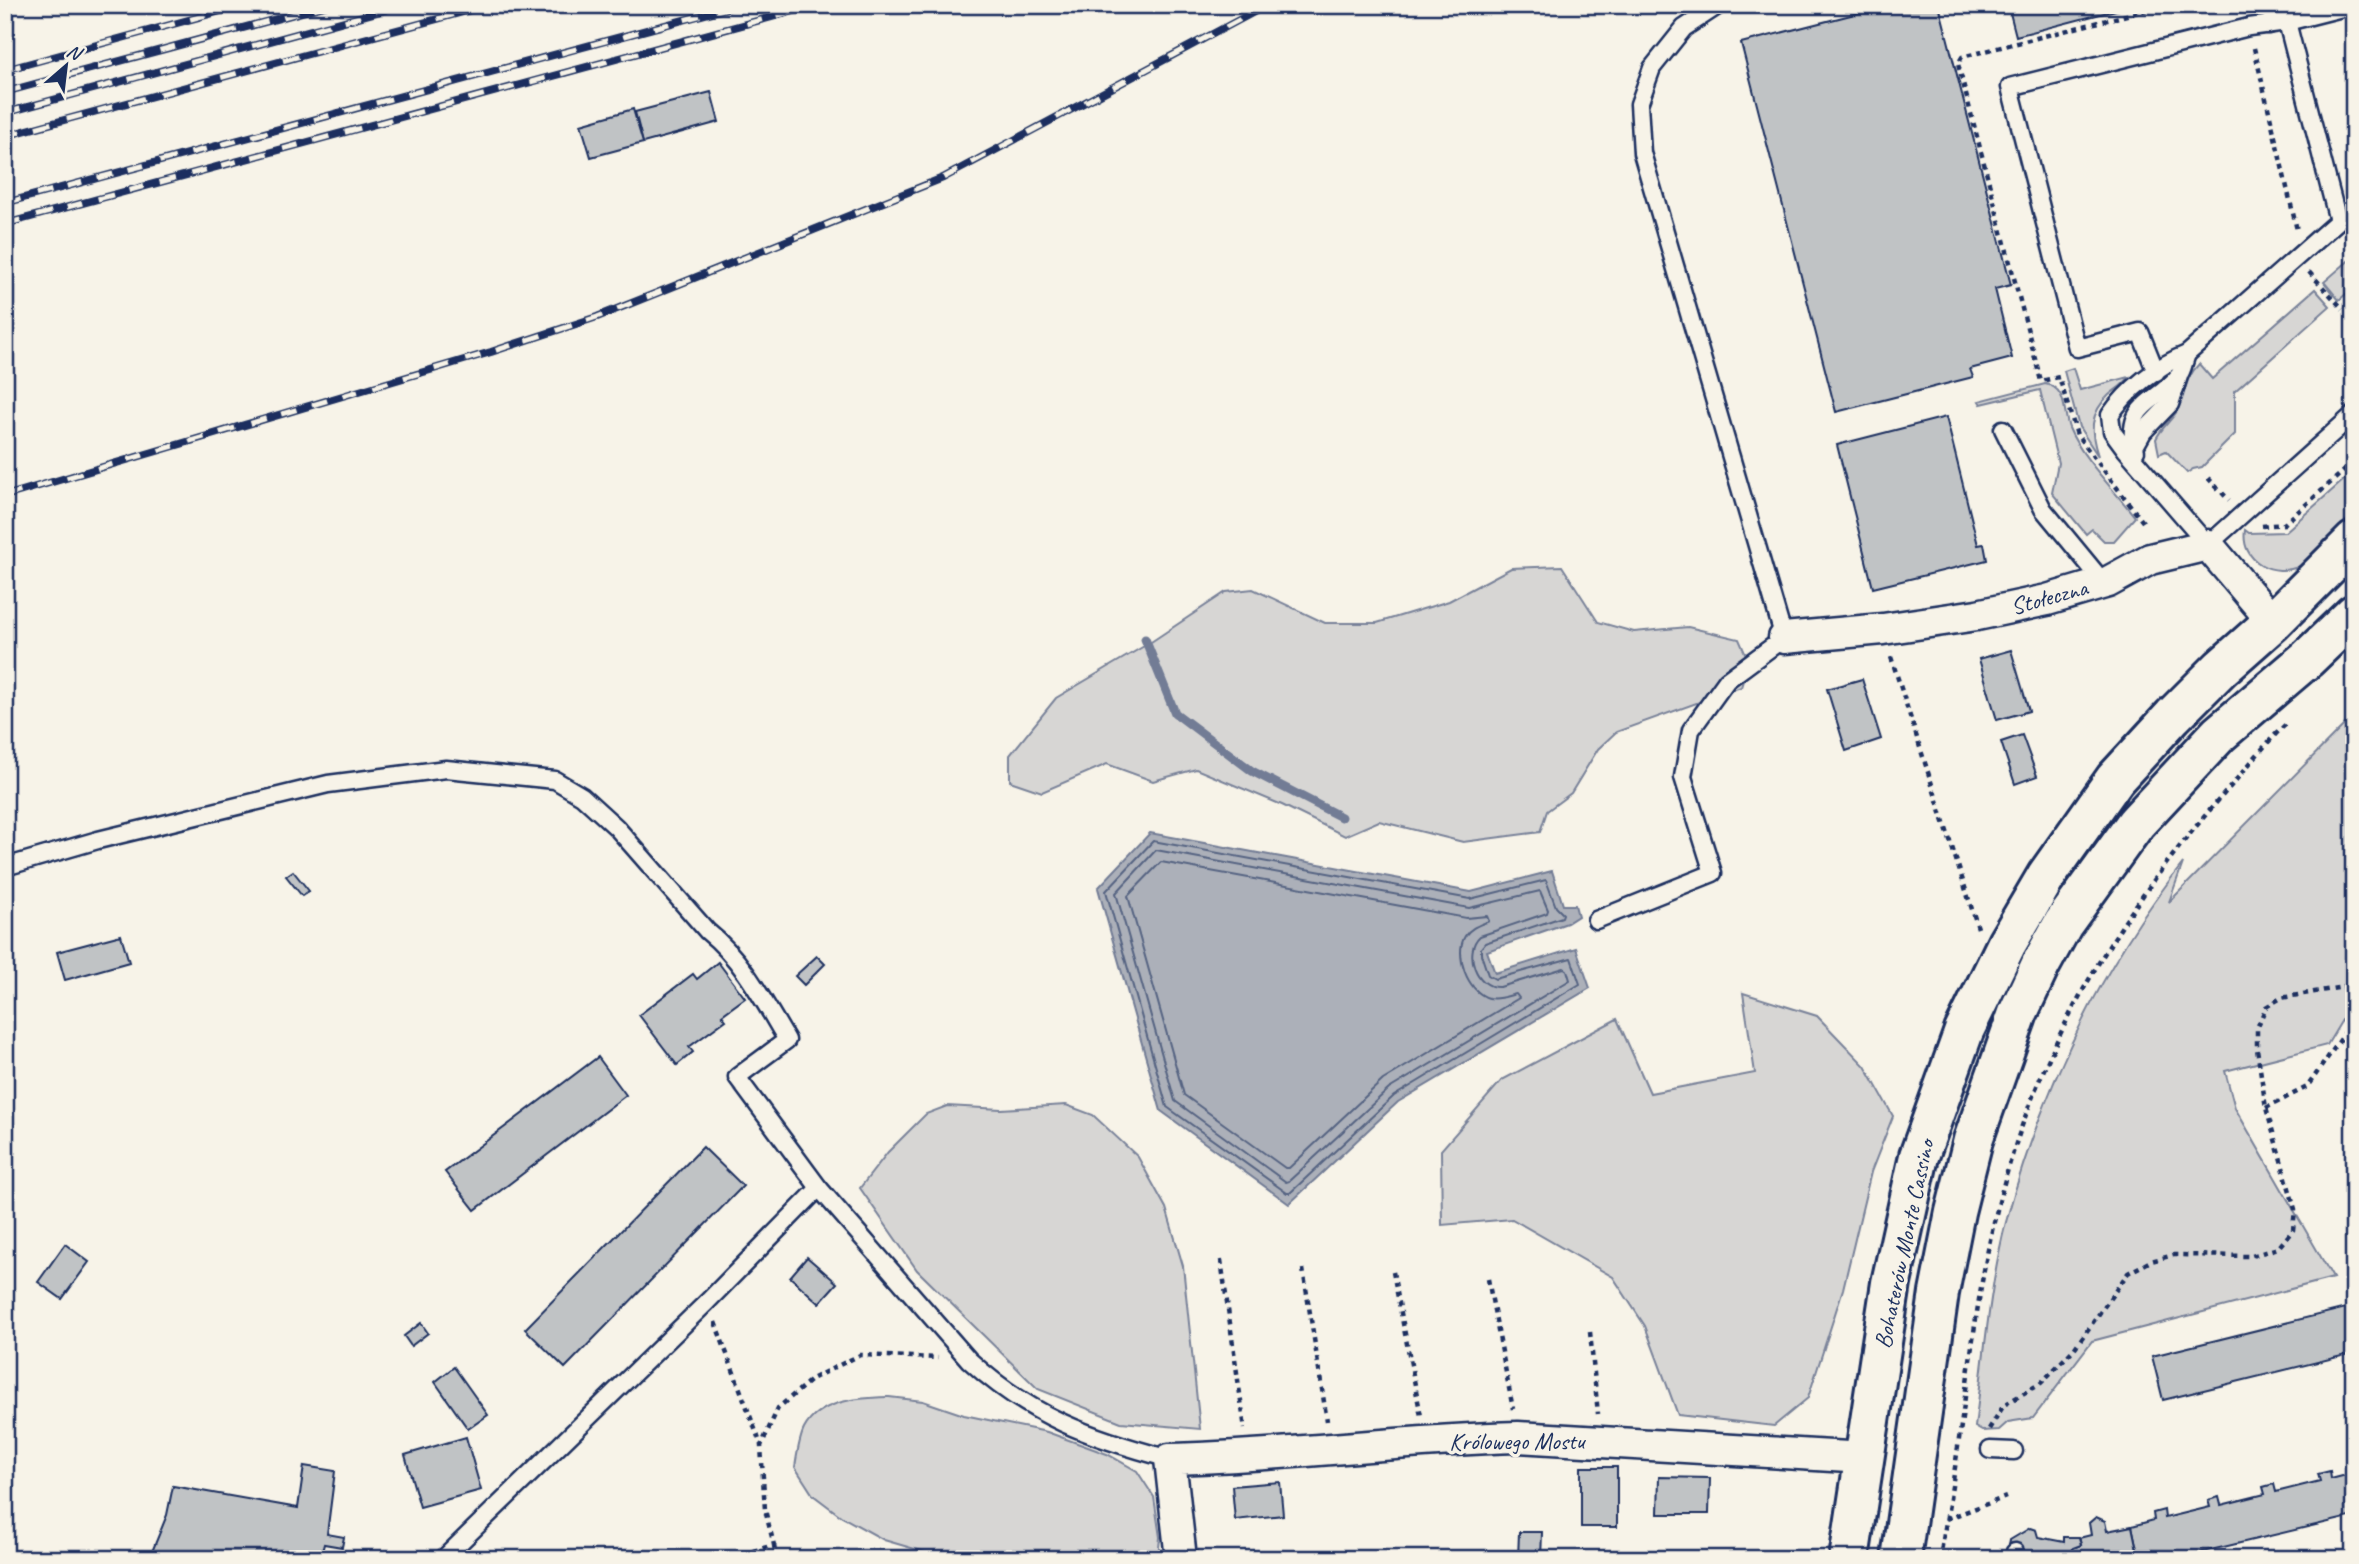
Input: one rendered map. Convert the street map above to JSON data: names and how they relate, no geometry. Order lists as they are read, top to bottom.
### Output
{
  "streets": {
    "street": ["Stołeczna", "Bohaterów Monte Cassino", "Królowego Mostu"]
  },
  "crossings": [
    ["Bohaterów Monte Cassino", "Królowego Mostu"]
  ],
  "north": "top right"
}
